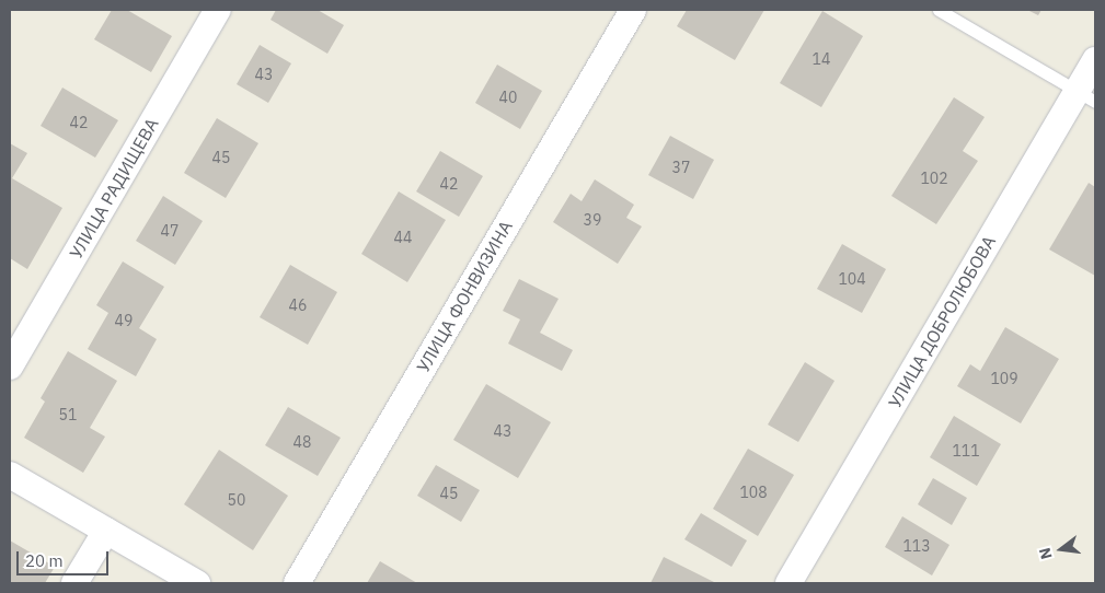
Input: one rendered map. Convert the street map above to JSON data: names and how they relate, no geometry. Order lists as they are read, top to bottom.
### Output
{
  "streets": {
    "street": ["УЛИЦА РАДИЩЕВА", "УЛИЦА ФОНВИЗИНА", "УЛИЦА ДОБРОЛЮБОВА"]
  },
  "house_numbers": [
    "14",
    "43",
    "40",
    "42",
    "45",
    "37",
    "102",
    "42",
    "39",
    "47",
    "44",
    "104",
    "46",
    "49",
    "109",
    "51",
    "43",
    "48",
    "111",
    "108",
    "45",
    "50",
    "113"
  ],
  "scale_bar": "20 m",
  "north": "left"
}
